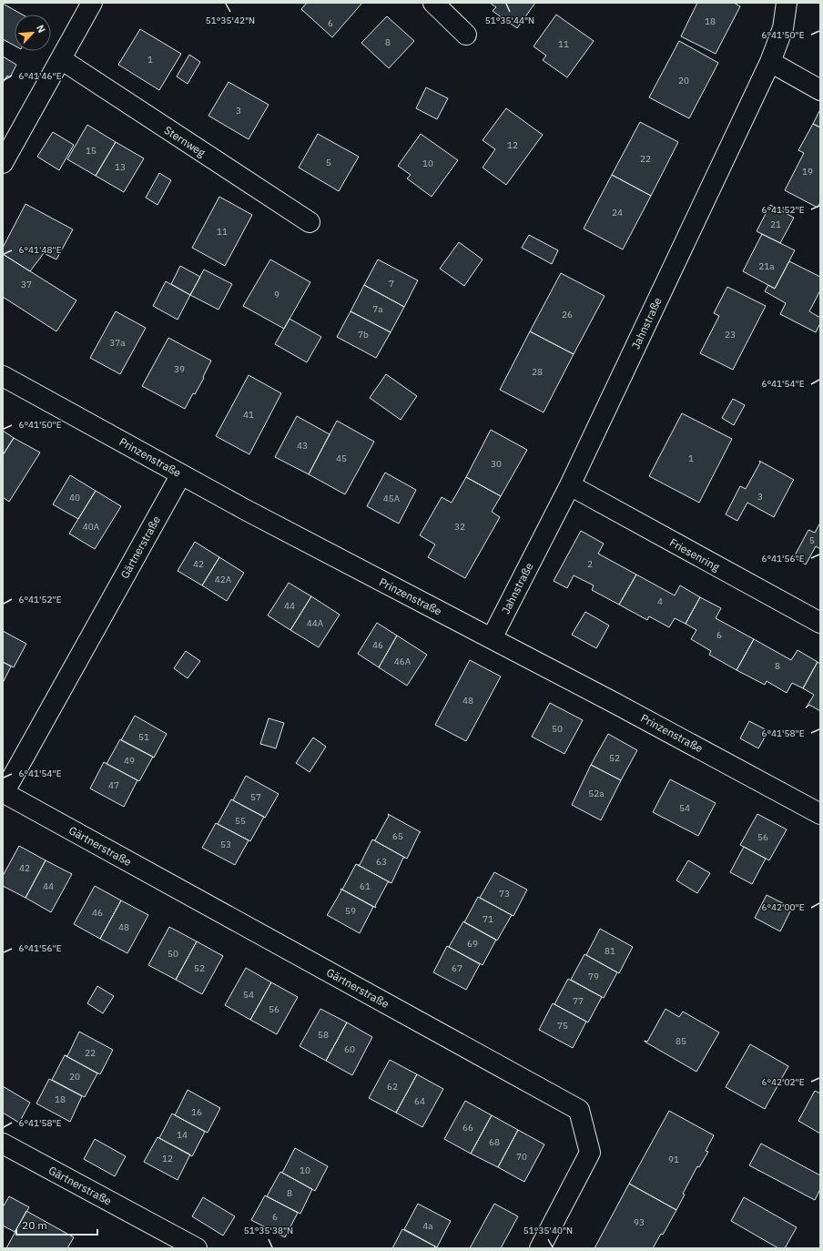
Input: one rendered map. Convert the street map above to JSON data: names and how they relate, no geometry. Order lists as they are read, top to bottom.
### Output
{
  "streets": {
    "street": [
      "Sternweg",
      "Jahnstraße",
      "Prinzenstraße",
      "Gärtnerstraße",
      "Friesenring"
    ]
  },
  "crossings": [
    ["Jahnstraße", "Prinzenstraße"],
    ["Jahnstraße", "Friesenring"],
    ["Prinzenstraße", "Gärtnerstraße"]
  ],
  "house_numbers": [
    "18",
    "6",
    "8",
    "11",
    "1",
    "20",
    "3",
    "12",
    "15",
    "22",
    "5",
    "10",
    "13",
    "19",
    "24",
    "21",
    "11",
    "21a",
    "7",
    "37",
    "9",
    "7a",
    "26",
    "7b",
    "23",
    "37a",
    "39",
    "28",
    "41",
    "43",
    "45",
    "1",
    "30",
    "3",
    "40",
    "45A",
    "40A",
    "32",
    "5",
    "42",
    "2",
    "42A",
    "4",
    "44",
    "44A",
    "6",
    "46",
    "46A",
    "8",
    "48",
    "50",
    "51",
    "52",
    "49",
    "47",
    "52a",
    "57",
    "54",
    "55",
    "65",
    "56",
    "53",
    "63",
    "42",
    "44",
    "61",
    "73",
    "59",
    "46",
    "71",
    "48",
    "69",
    "81",
    "50",
    "52",
    "67",
    "79",
    "54",
    "77",
    "56",
    "75",
    "58",
    "85",
    "60",
    "22",
    "20",
    "62",
    "18",
    "64",
    "16",
    "66",
    "14",
    "68",
    "70",
    "12",
    "91",
    "10",
    "8",
    "6",
    "93",
    "4a"
  ],
  "scale_bar": "20 m",
  "north": "top right",
  "coordinates": [
    "51°35'42\"N",
    "51°35'44\"N",
    "6°41'50\"E",
    "6°41'46\"E",
    "6°41'52\"E",
    "6°41'48\"E",
    "6°41'54\"E",
    "6°41'56\"E",
    "6°41'58\"E",
    "6°42'00\"E",
    "6°42'02\"E",
    "51°35'38\"N",
    "51°35'40\"N"
  ]
}
